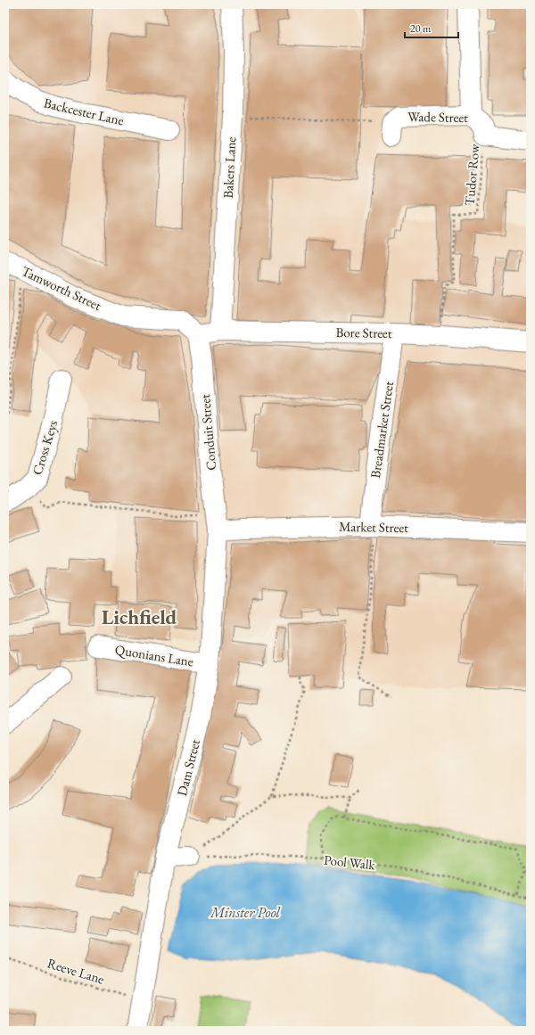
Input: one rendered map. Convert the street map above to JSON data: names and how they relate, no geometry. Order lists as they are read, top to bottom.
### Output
{
  "streets": {
    "street": [
      "Backcester Lane",
      "Wade Street",
      "Bakers Lane",
      "Tamworth Street",
      "Bore Street",
      "Breadmarket Street",
      "Conduit Street",
      "Cross Keys",
      "Market Street",
      "Quonians Lane",
      "Dam Street"
    ],
    "path": ["Tudor Row", "Pool Walk", "Reeve Lane"]
  },
  "crossings": [
    ["Wade Street", "Tudor Row"],
    ["Bakers Lane", "Bore Street"],
    ["Tudor Row", "Bore Street"],
    ["Tamworth Street", "Bore Street"],
    ["Tamworth Street", "Conduit Street"],
    ["Bore Street", "Breadmarket Street"],
    ["Bore Street", "Conduit Street"],
    ["Breadmarket Street", "Market Street"],
    ["Conduit Street", "Market Street"],
    ["Conduit Street", "Dam Street"],
    ["Market Street", "Dam Street"],
    ["Quonians Lane", "Dam Street"],
    ["Dam Street", "Reeve Lane"]
  ],
  "districts": ["Lichfield"],
  "water": ["Minster Pool"],
  "scale_bar": "20 m"
}
